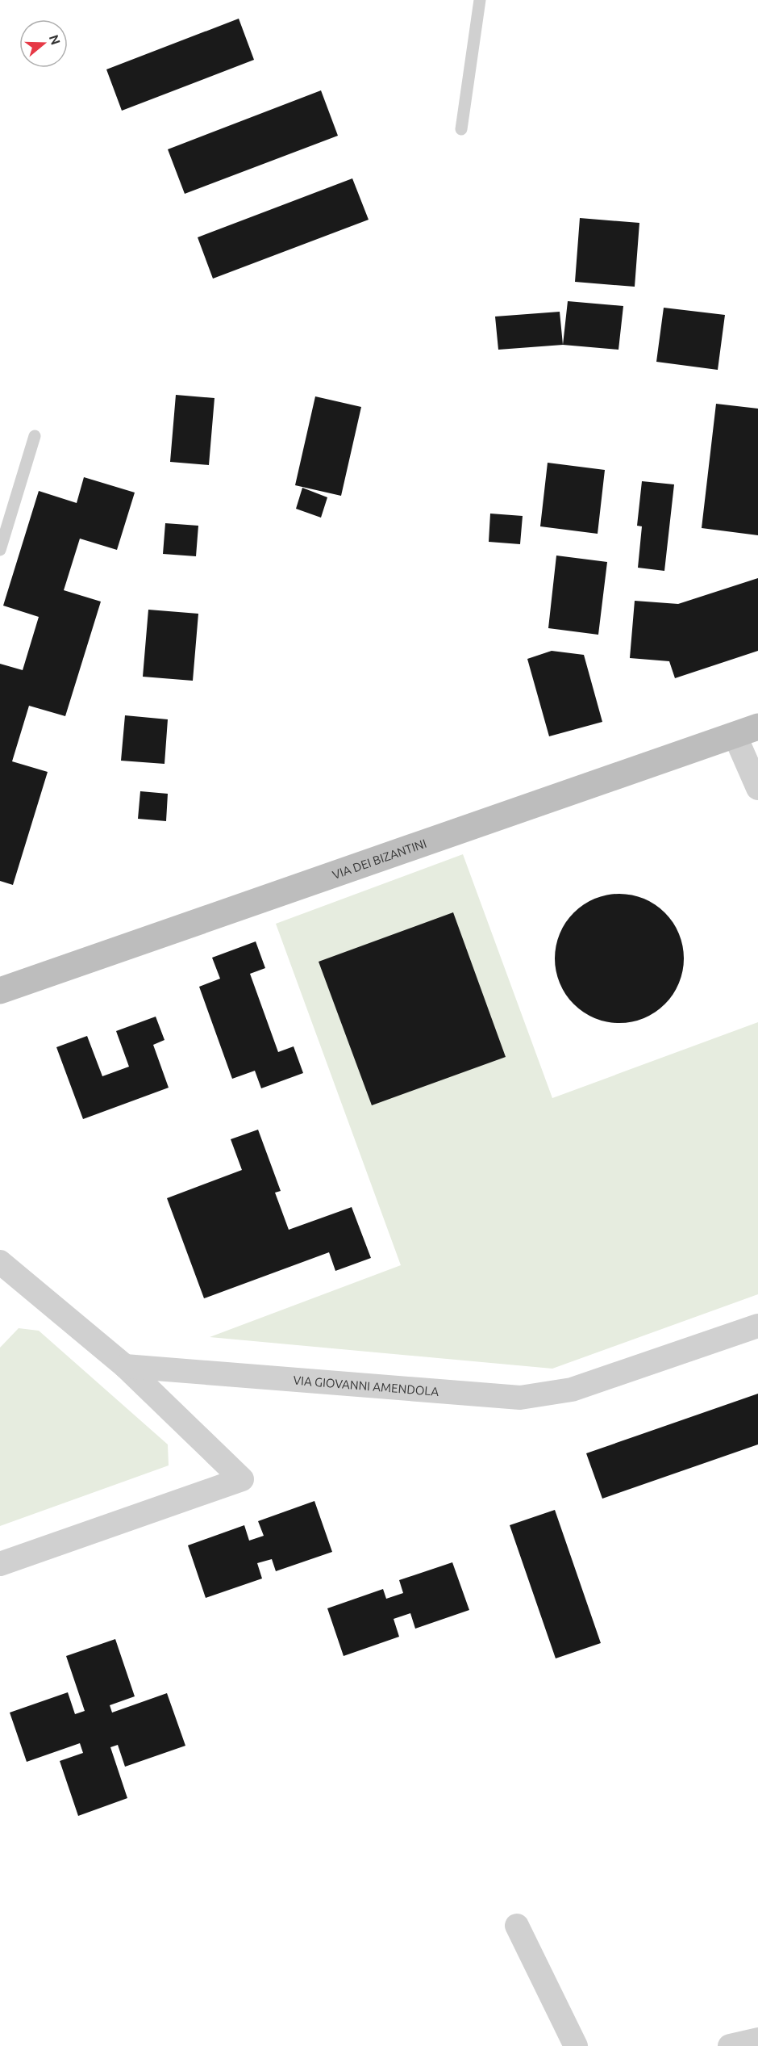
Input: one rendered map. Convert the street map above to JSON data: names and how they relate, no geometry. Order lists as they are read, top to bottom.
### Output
{
  "streets": {
    "street": ["VIA DEI BIZANTINI", "VIA GIOVANNI AMENDOLA"]
  },
  "north": "right"
}
